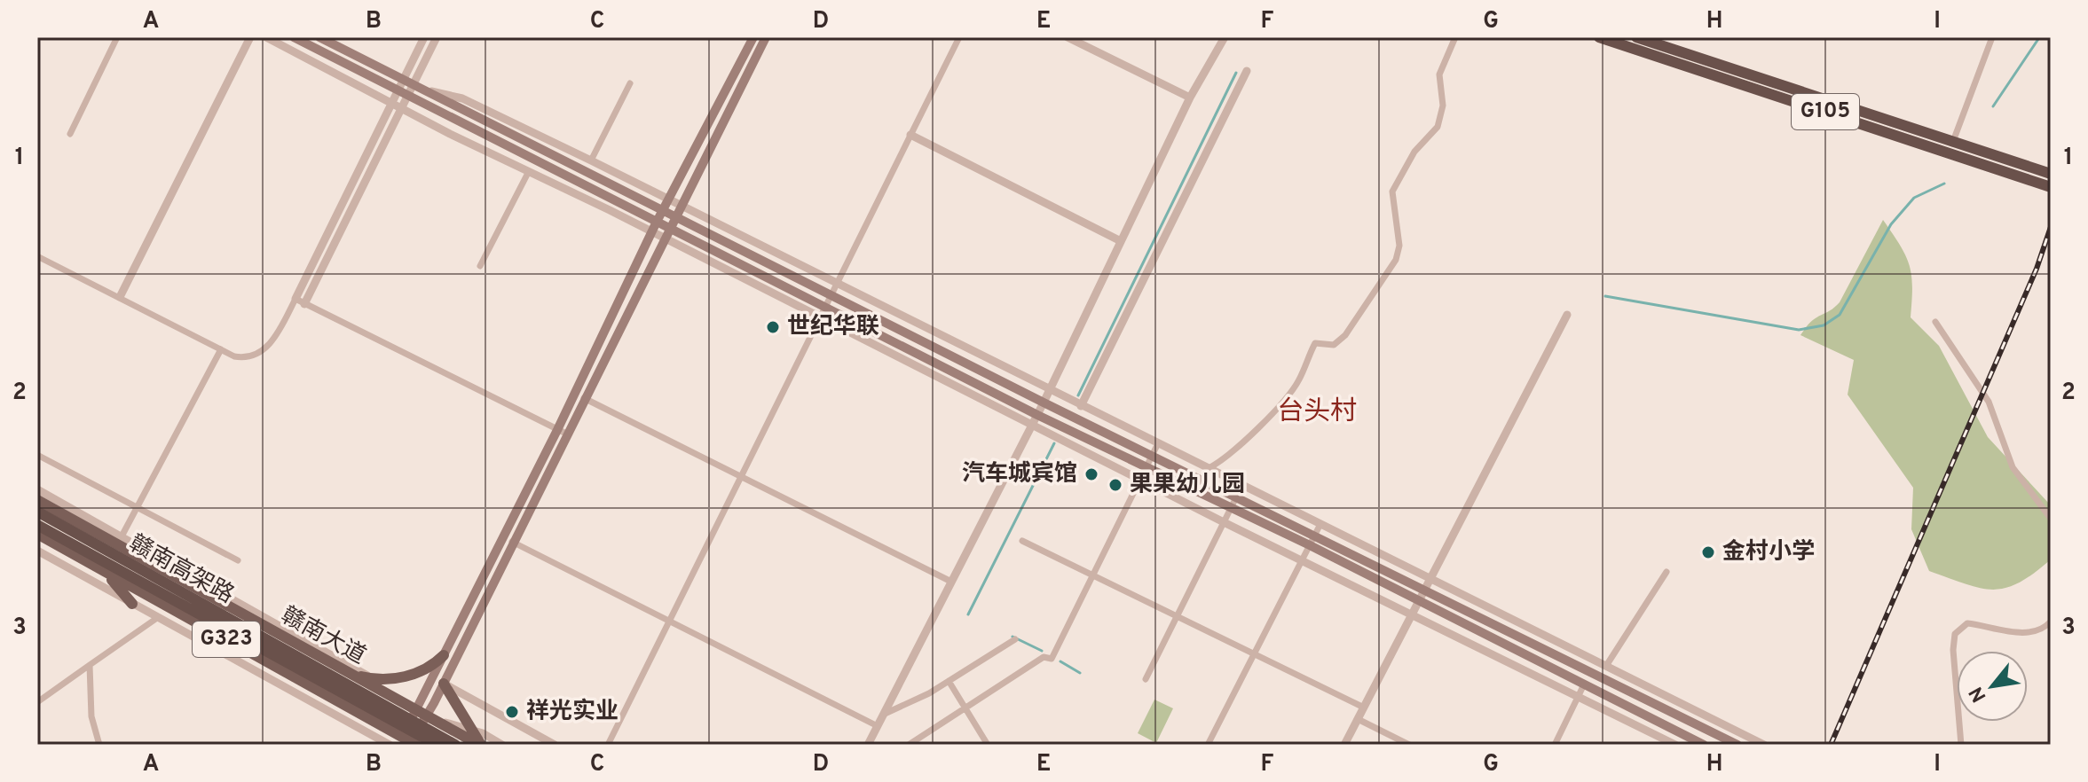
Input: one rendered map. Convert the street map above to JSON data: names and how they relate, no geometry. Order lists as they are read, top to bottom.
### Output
{
  "streets": {
    "highway": ["G105", "赣南高架路"],
    "main road": ["赣南大道", "G323"]
  },
  "districts": ["台头村"],
  "places": [
    "世纪华联",
    "汽车城宾馆",
    "果果幼儿园",
    "金村小学",
    "祥光实业"
  ],
  "north": "bottom left",
  "grid": {
    "columns": [
      "A",
      "B",
      "C",
      "D",
      "E",
      "F",
      "G",
      "H",
      "I"
    ],
    "rows": ["1", "2", "3"]
  }
}
